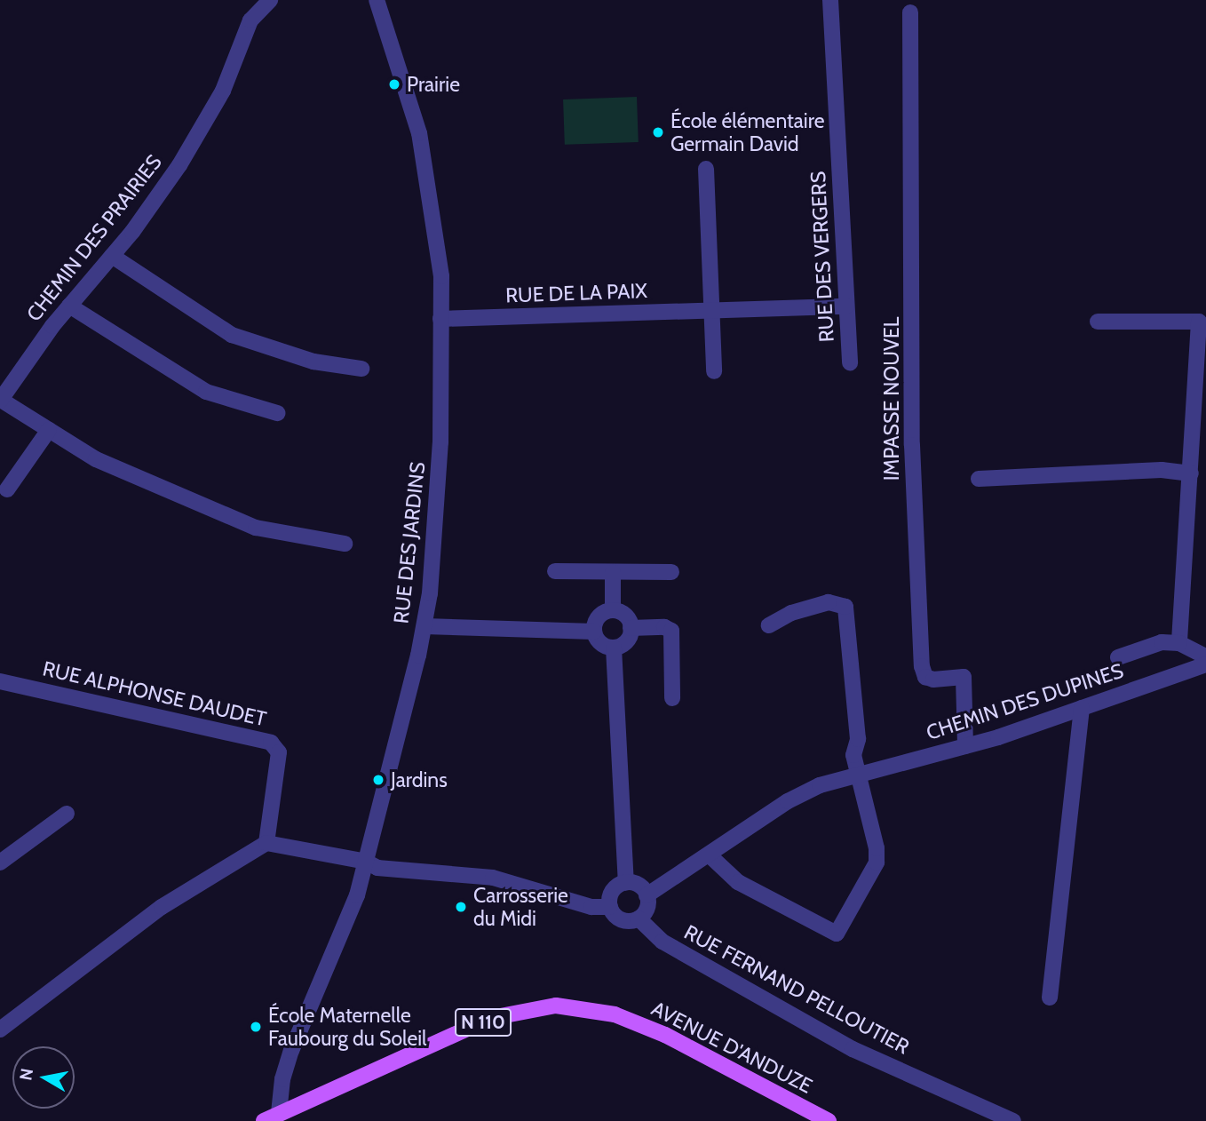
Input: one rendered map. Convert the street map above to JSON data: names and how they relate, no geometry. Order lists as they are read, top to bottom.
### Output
{
  "streets": {
    "main road": ["N 110", "AVENUE D'ANDUZE"],
    "street": [
      "CHEMIN DES PRAIRIES",
      "RUE DES VERGERS",
      "RUE DE LA PAIX",
      "IMPASSE NOUVEL",
      "RUE DES JARDINS",
      "RUE ALPHONSE DAUDET",
      "CHEMIN DES DUPINES",
      "RUE FERNAND PELLOUTIER"
    ]
  },
  "crossings": [
    ["RUE DES VERGERS", "RUE DE LA PAIX"],
    ["RUE DE LA PAIX", "RUE DES JARDINS"],
    ["IMPASSE NOUVEL", "CHEMIN DES DUPINES"],
    ["RUE DES JARDINS", "N 110"],
    ["RUE DES JARDINS", "AVENUE D'ANDUZE"],
    ["CHEMIN DES DUPINES", "RUE FERNAND PELLOUTIER"],
    ["N 110", "AVENUE D'ANDUZE"]
  ],
  "places": [
    "Prairie",
    "École élémentaire Germain David",
    "Jardins",
    "Carrosserie du Midi",
    "École Maternelle Faubourg du Soleil"
  ],
  "north": "left"
}
